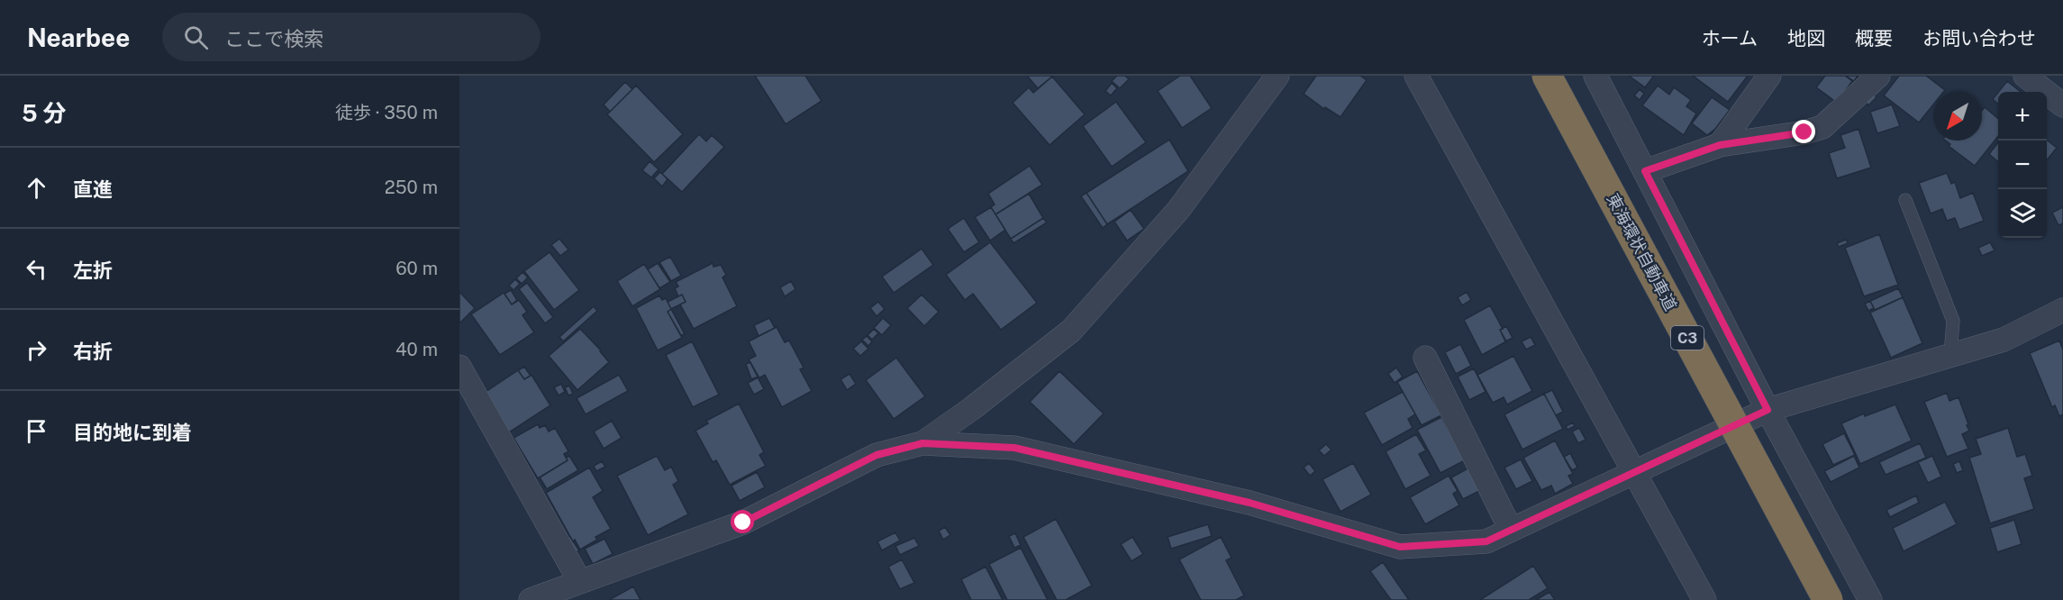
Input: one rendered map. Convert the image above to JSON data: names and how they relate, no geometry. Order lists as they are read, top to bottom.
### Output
{
  "streets": {
    "highway": ["東海環状自動車道", "C3"]
  },
  "north": "bottom left",
  "page": {
    "header": "Nearbee",
    "search": "ここで検索",
    "nav": [
      "ホーム",
      "地図",
      "概要",
      "お問い合わせ"
    ],
    "heading": ["5 分", "徒歩 · 350 m"],
    "map_buttons": ["+", "−"],
    "list": [
      ["直進", "250 m"],
      ["左折", "60 m"],
      ["右折", "40 m"],
      "目的地に到着"
    ]
  }
}
